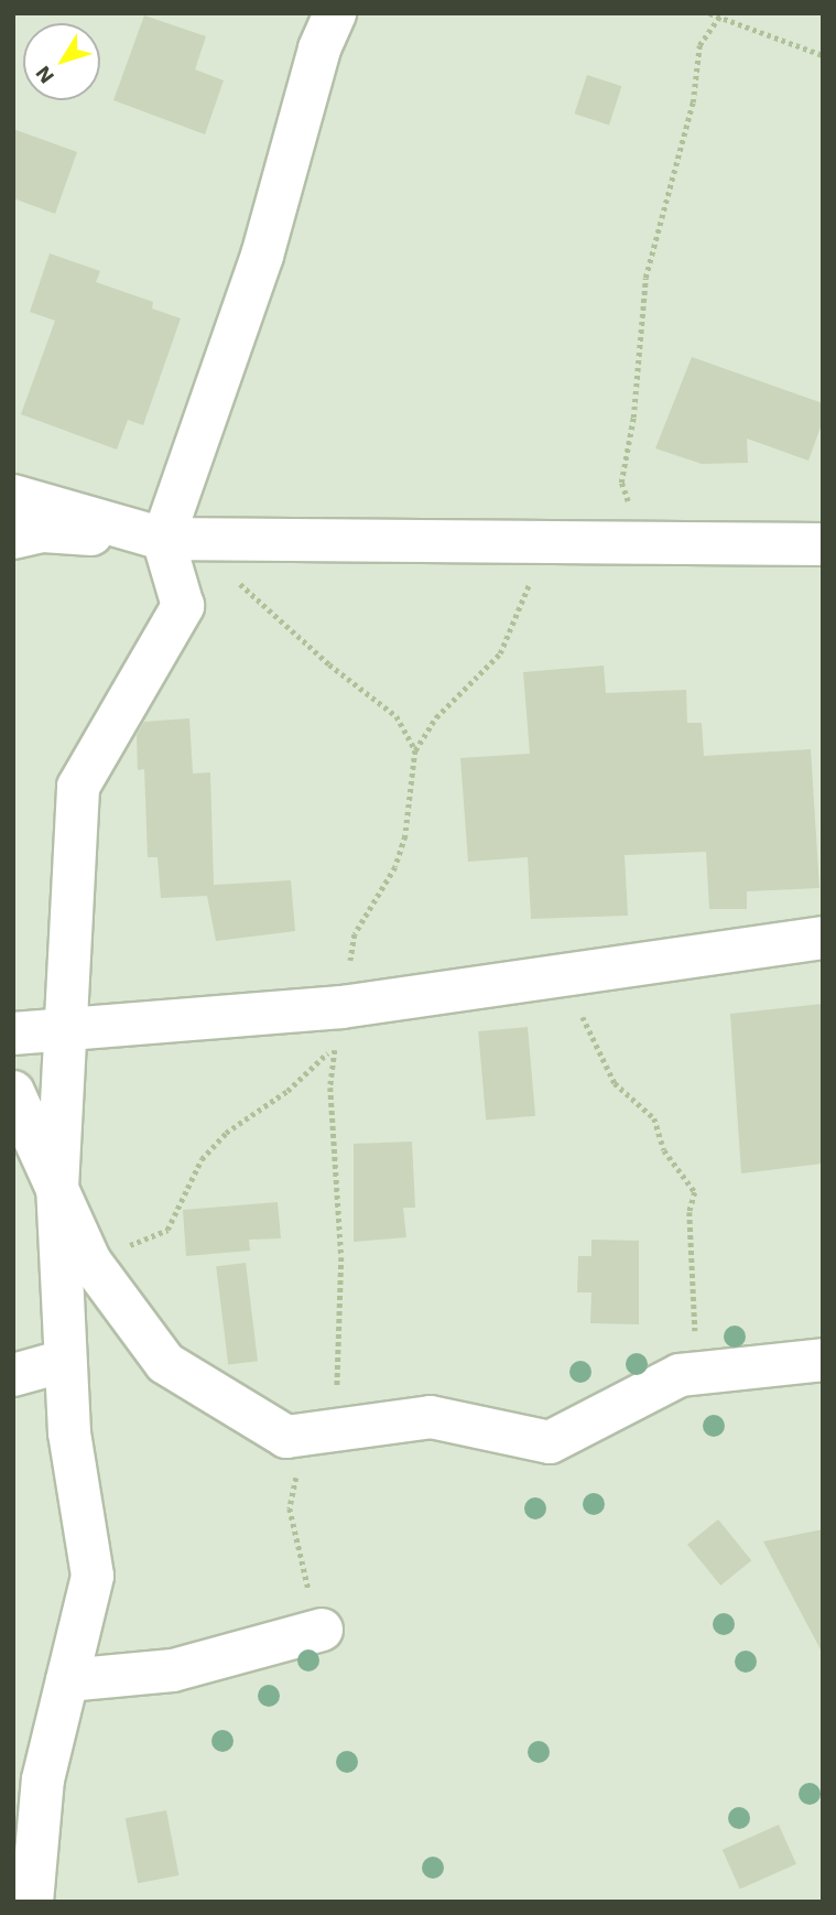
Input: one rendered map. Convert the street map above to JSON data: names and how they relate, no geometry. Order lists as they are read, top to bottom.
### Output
{
  "north": "bottom left"
}
